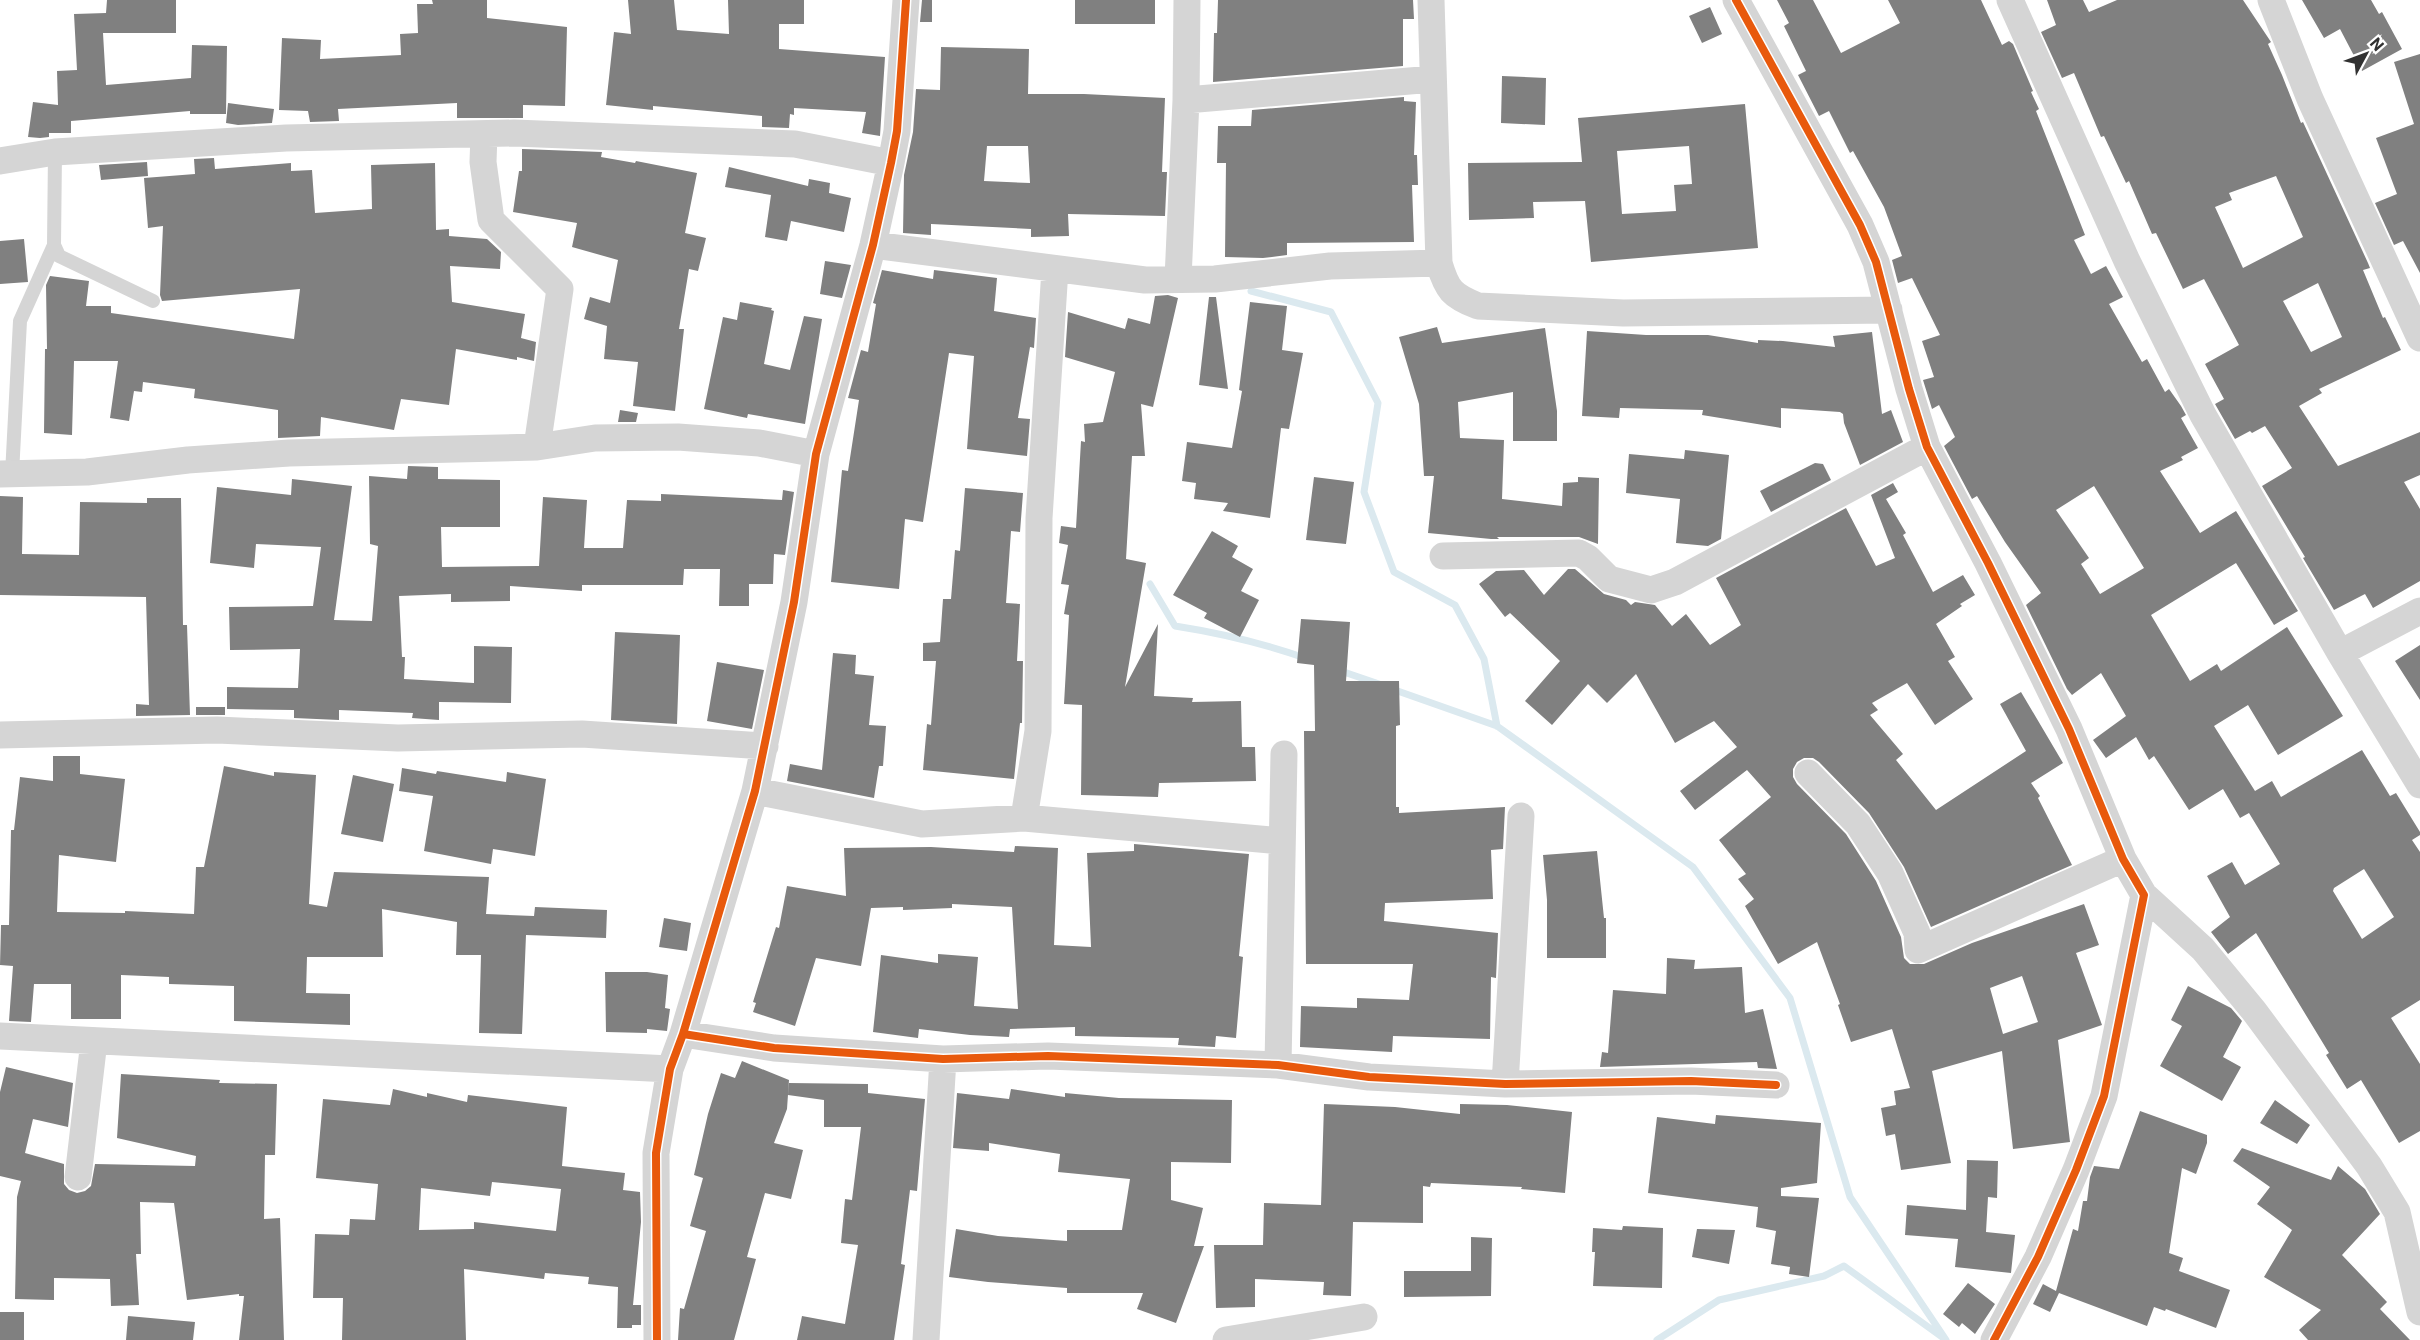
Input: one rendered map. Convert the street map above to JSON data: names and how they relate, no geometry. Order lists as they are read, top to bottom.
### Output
{
  "north": "top right"
}
